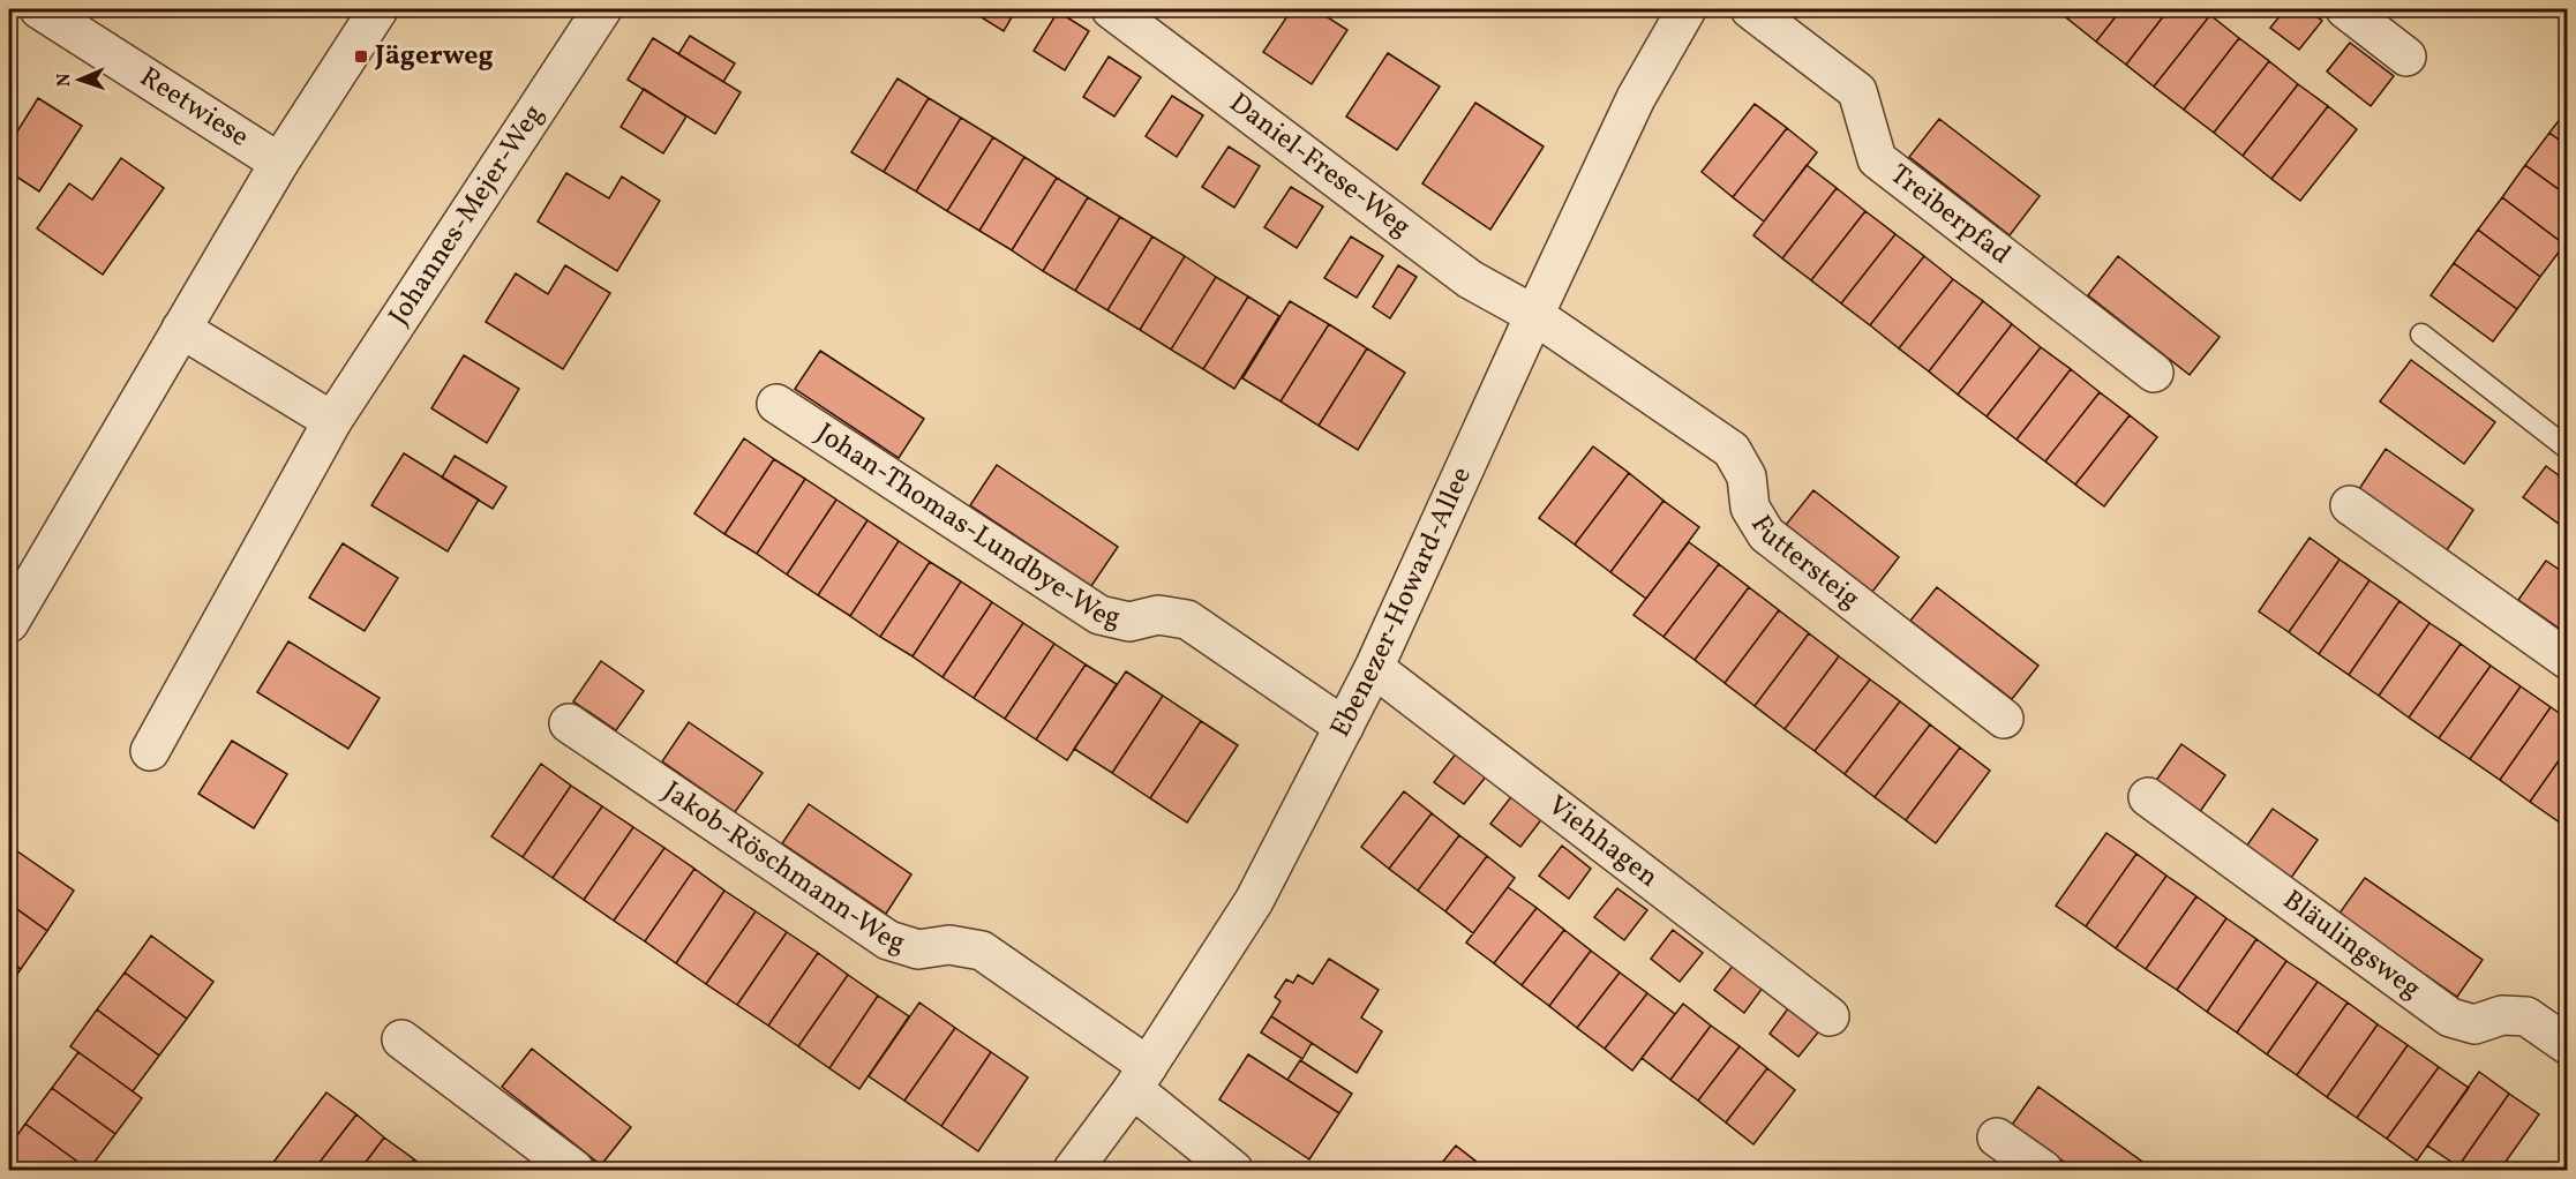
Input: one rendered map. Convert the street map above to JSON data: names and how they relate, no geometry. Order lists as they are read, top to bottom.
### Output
{
  "streets": {
    "street": [
      "Reetwiese",
      "Daniel-Frese-Weg",
      "Johannes-Mejer-Weg",
      "Treiberpfad",
      "Johan-Thomas-Lundbye-Weg",
      "Futtersteig",
      "Ebenezer-Howard-Allee",
      "Viehhagen",
      "Jakob-Röschmann-Weg",
      "Bläulingsweg"
    ]
  },
  "crossings": [
    ["Daniel-Frese-Weg", "Futtersteig"],
    ["Daniel-Frese-Weg", "Ebenezer-Howard-Allee"],
    ["Johan-Thomas-Lundbye-Weg", "Ebenezer-Howard-Allee"],
    ["Futtersteig", "Ebenezer-Howard-Allee"],
    ["Ebenezer-Howard-Allee", "Viehhagen"],
    ["Ebenezer-Howard-Allee", "Jakob-Röschmann-Weg"]
  ],
  "places": {
    "transit": ["Jägerweg"]
  },
  "north": "left"
}
